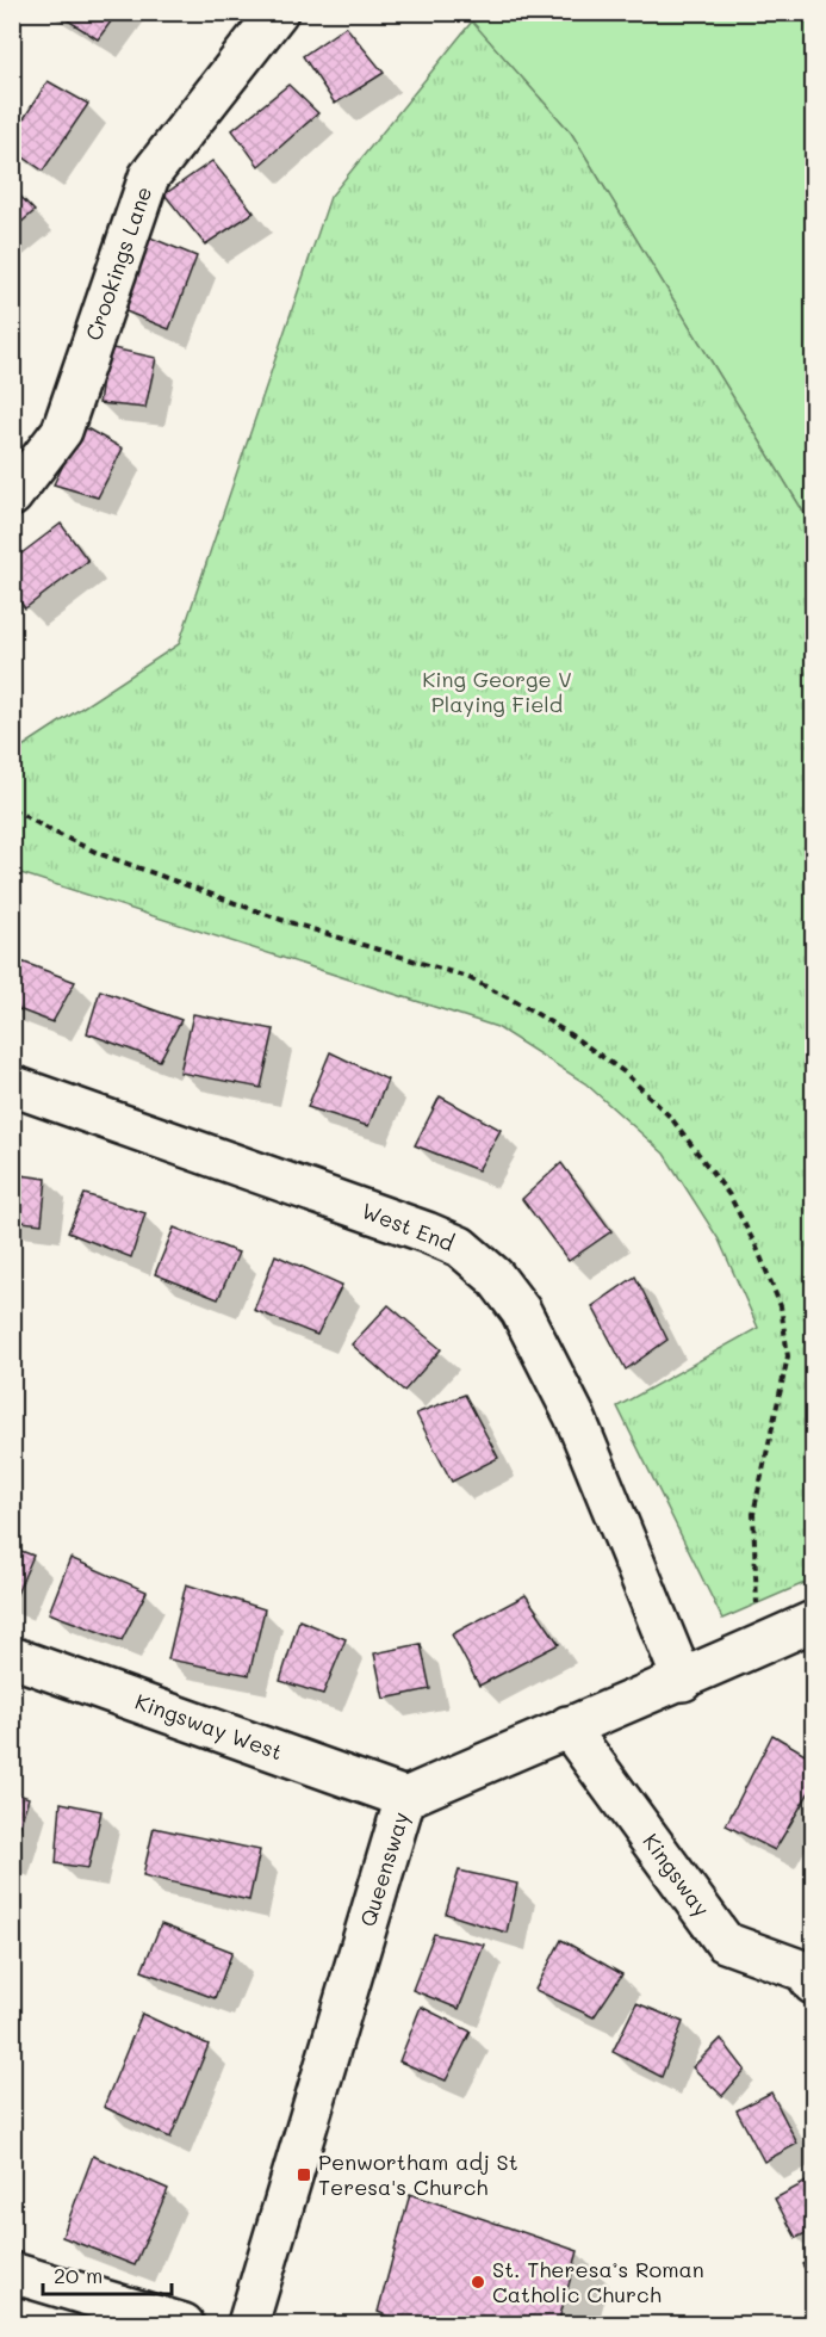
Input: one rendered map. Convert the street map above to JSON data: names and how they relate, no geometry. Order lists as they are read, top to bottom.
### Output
{
  "streets": {
    "street": [
      "Crookings Lane",
      "West End",
      "Kingsway West",
      "Queensway",
      "Kingsway"
    ]
  },
  "crossings": [
    ["West End", "Queensway"],
    ["Kingsway West", "Queensway"],
    ["Queensway", "Kingsway"]
  ],
  "parks": ["King George V Playing Field"],
  "places": {
    "transit": ["Penwortham adj St Teresa's Church"],
    "other": ["St. Theresa’s Roman Catholic Church"]
  },
  "scale_bar": "20 m"
}
